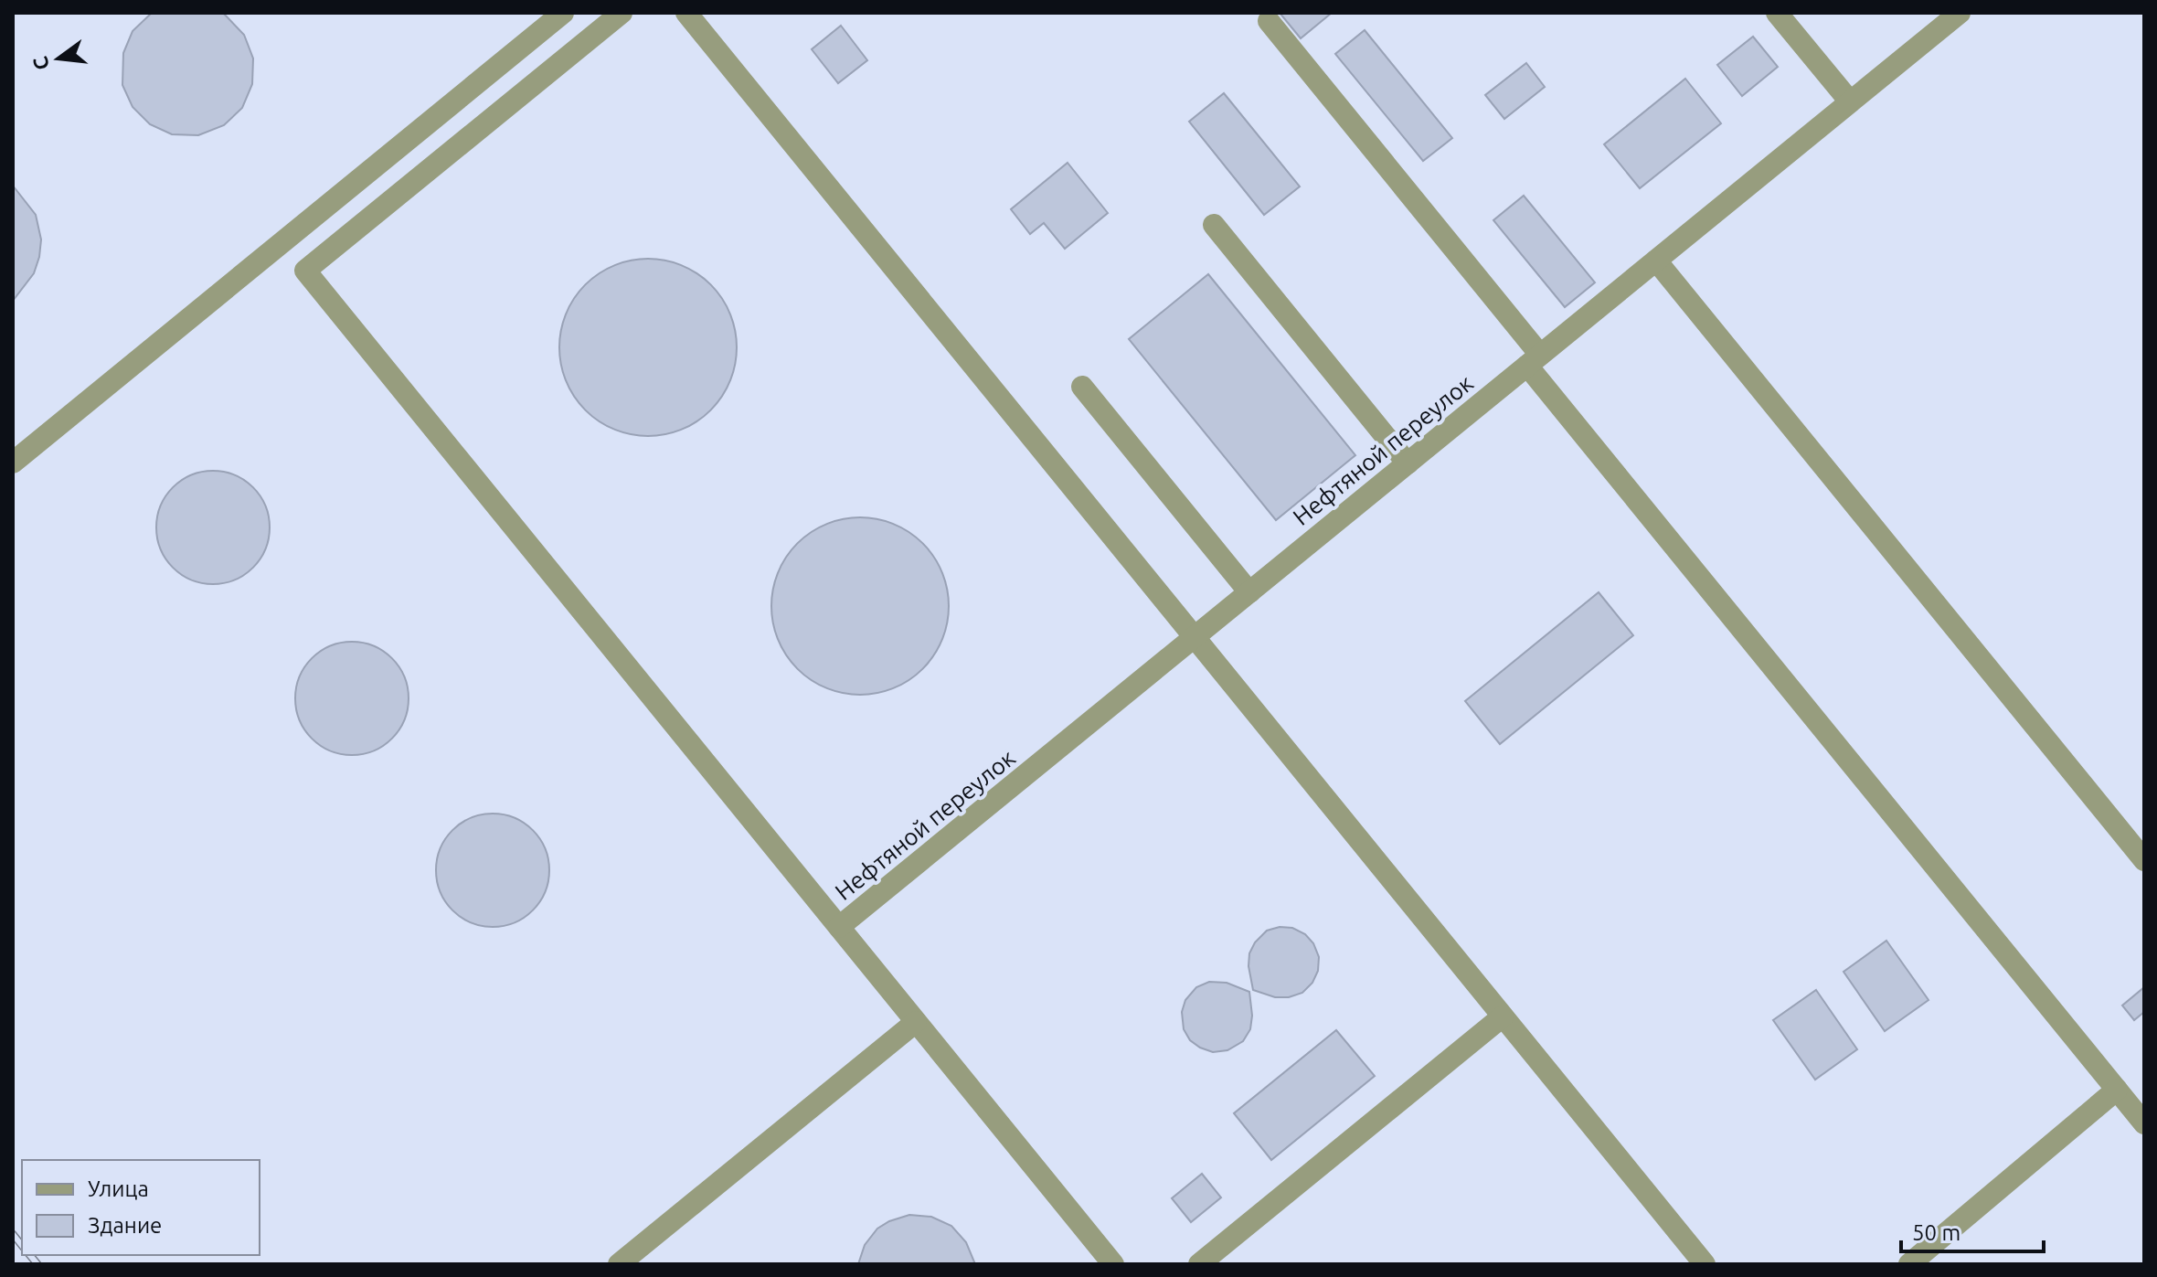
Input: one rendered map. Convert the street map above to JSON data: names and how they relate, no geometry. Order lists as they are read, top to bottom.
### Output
{
  "streets": {
    "street": ["Нефтяной переулок"]
  },
  "legend": ["Улица", "Здание"],
  "scale_bar": "50 m",
  "north": "left"
}
